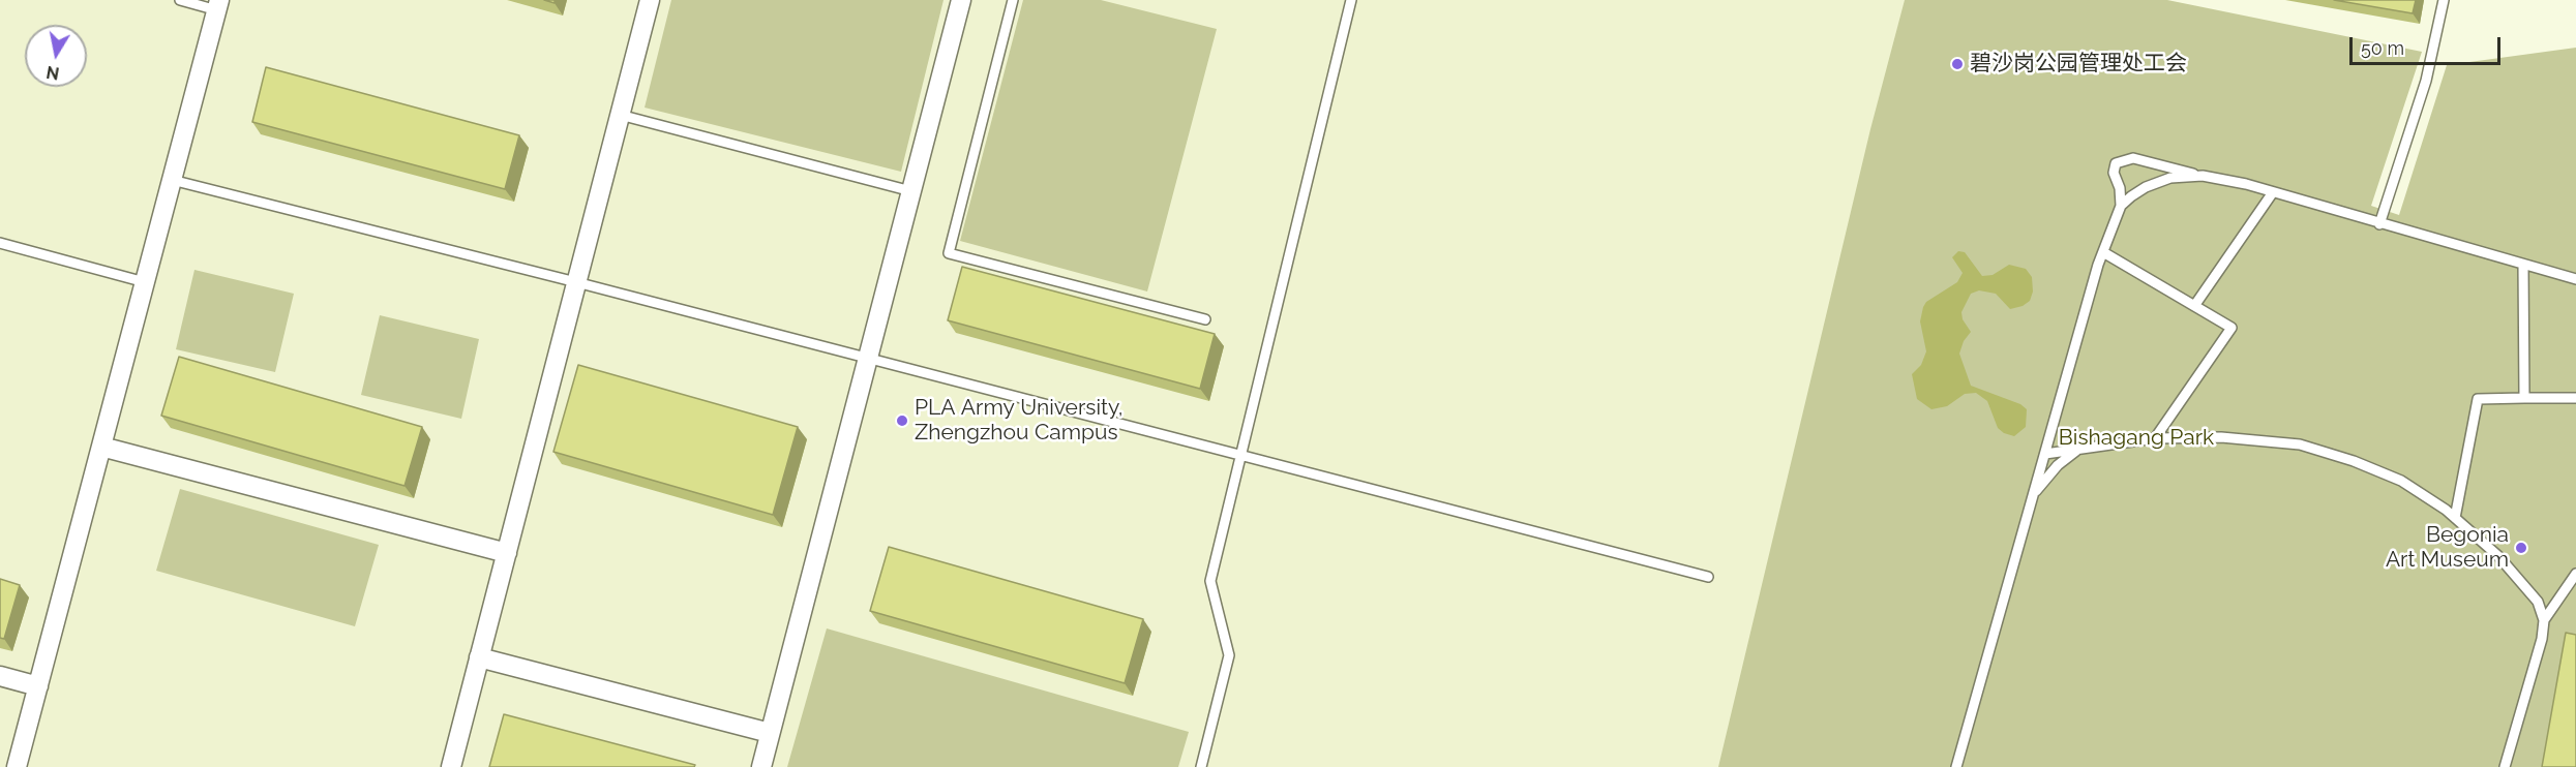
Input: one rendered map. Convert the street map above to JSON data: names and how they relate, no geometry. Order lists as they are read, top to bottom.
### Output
{
  "parks": ["Bishagang Park"],
  "places": ["碧沙岗公园管理处工会", "PLA Army University, Zhengzhou Campus", "Begonia Art Museum"],
  "scale_bar": "50 m",
  "north": "bottom"
}
